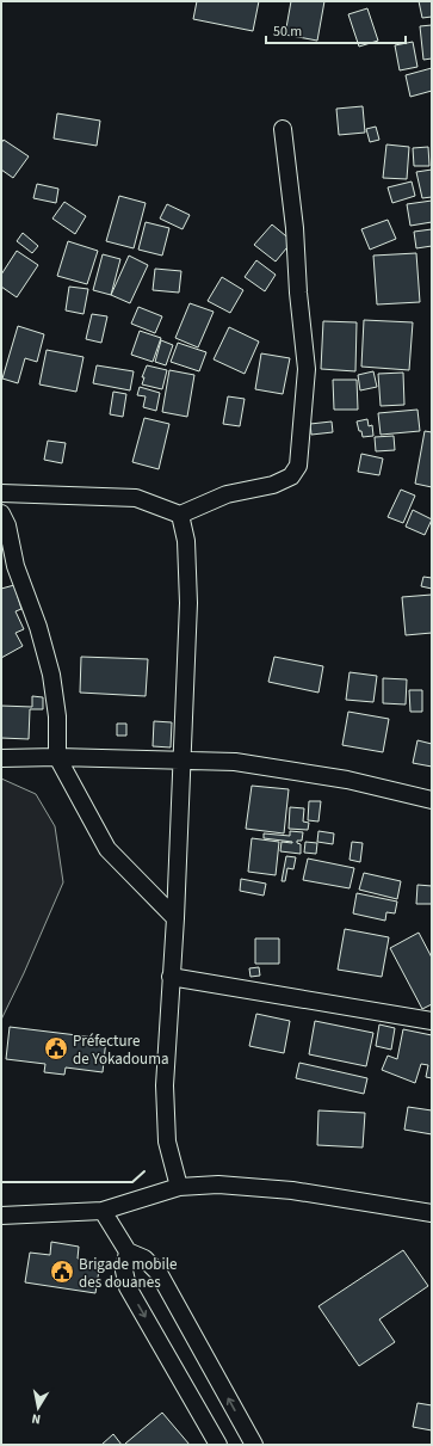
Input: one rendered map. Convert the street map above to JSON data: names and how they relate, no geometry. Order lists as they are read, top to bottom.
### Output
{
  "places": {
    "public building": ["Préfecture de Yokadouma", "Brigade mobile des douanes"]
  },
  "scale_bar": "50 m",
  "north": "bottom"
}
